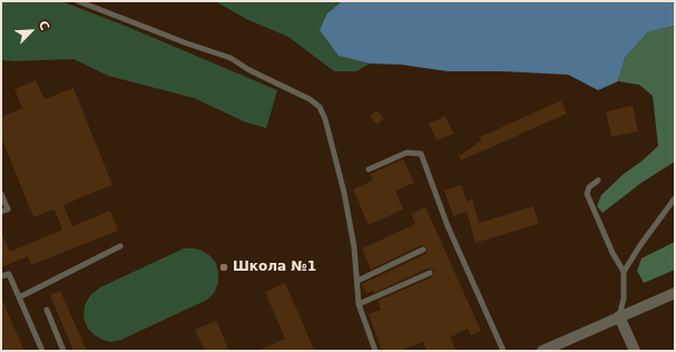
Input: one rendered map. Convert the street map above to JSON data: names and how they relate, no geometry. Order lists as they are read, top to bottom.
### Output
{
  "places": ["Школа №1"],
  "north": "top right"
}
